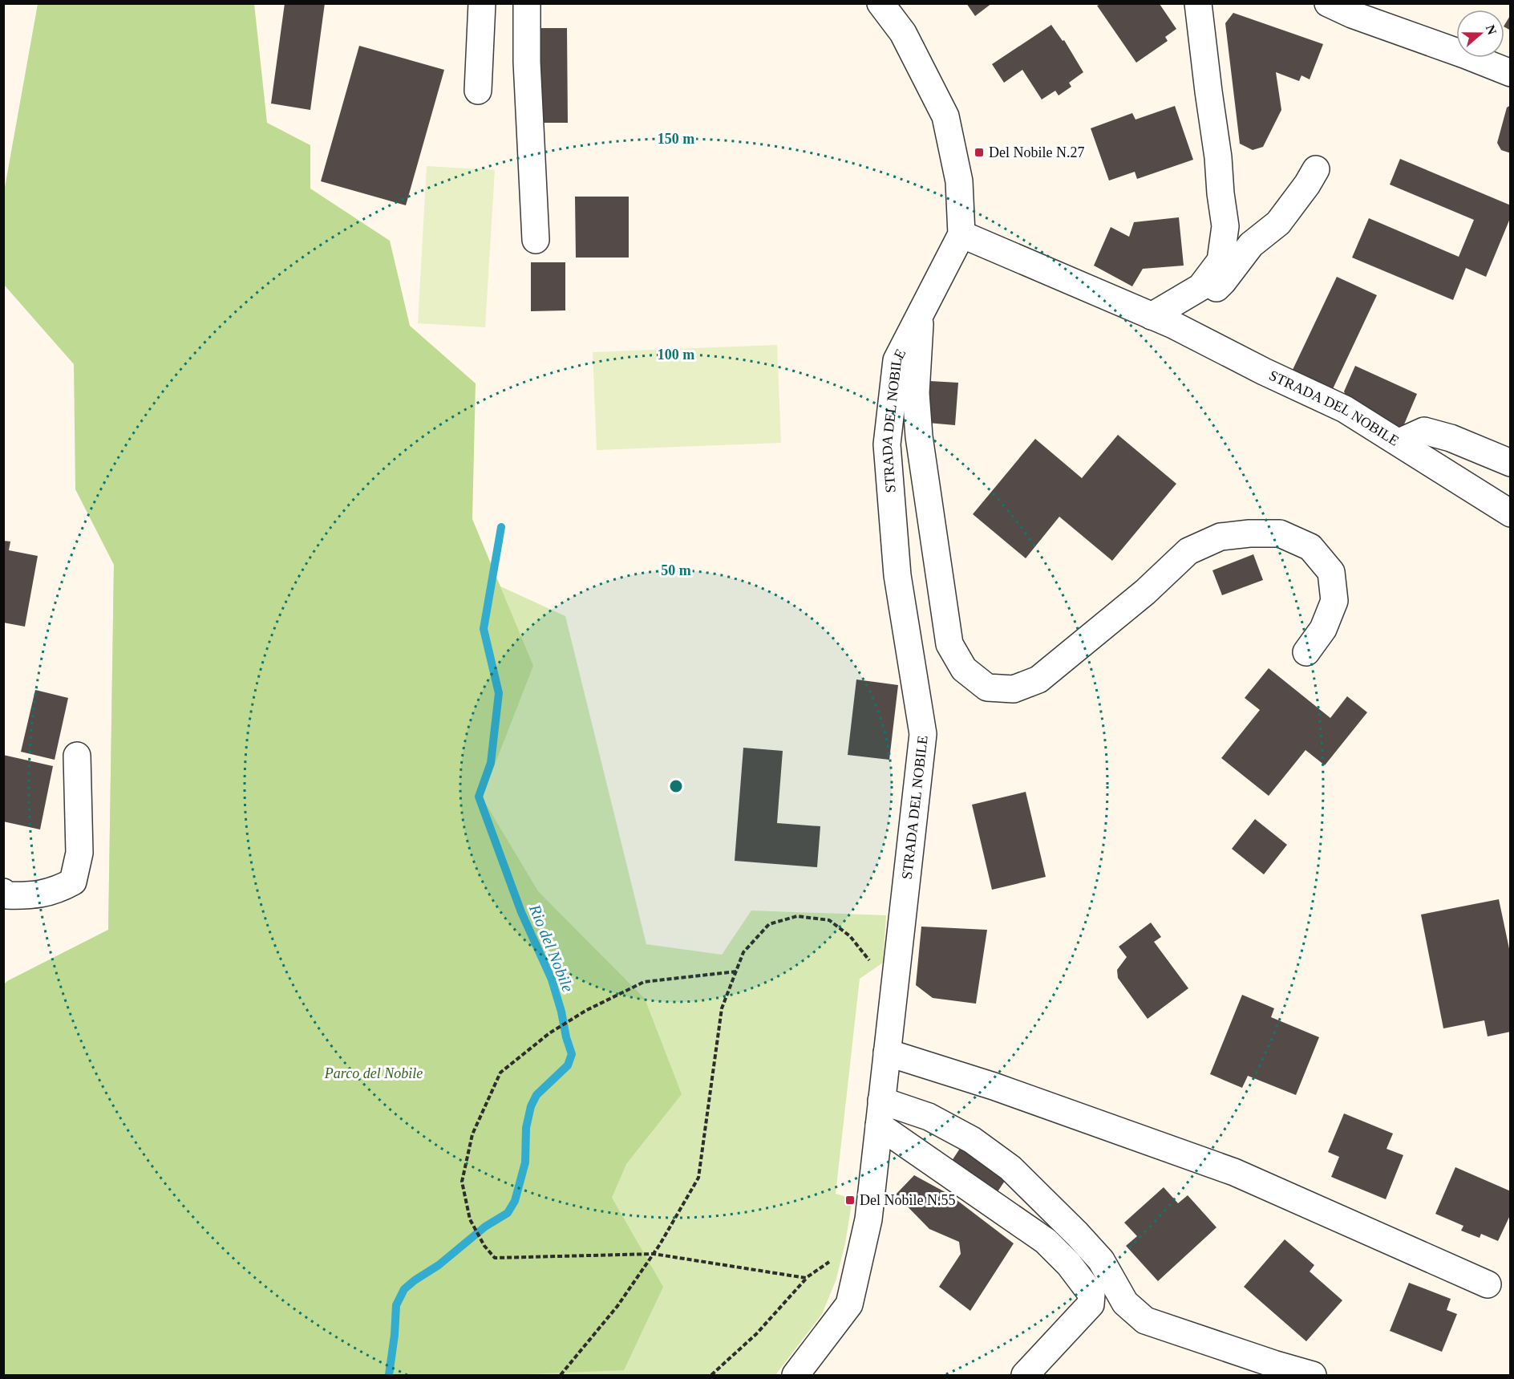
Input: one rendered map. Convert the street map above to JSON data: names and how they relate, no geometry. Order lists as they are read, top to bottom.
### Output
{
  "streets": {
    "street": ["STRADA DEL NOBILE"]
  },
  "water": ["Rio del Nobile"],
  "parks": ["Parco del Nobile"],
  "places": {
    "transit": ["Del Nobile N.27", "Del Nobile N.55"]
  },
  "north": "right",
  "rings": ["150 m", "100 m", "50 m"]
}
